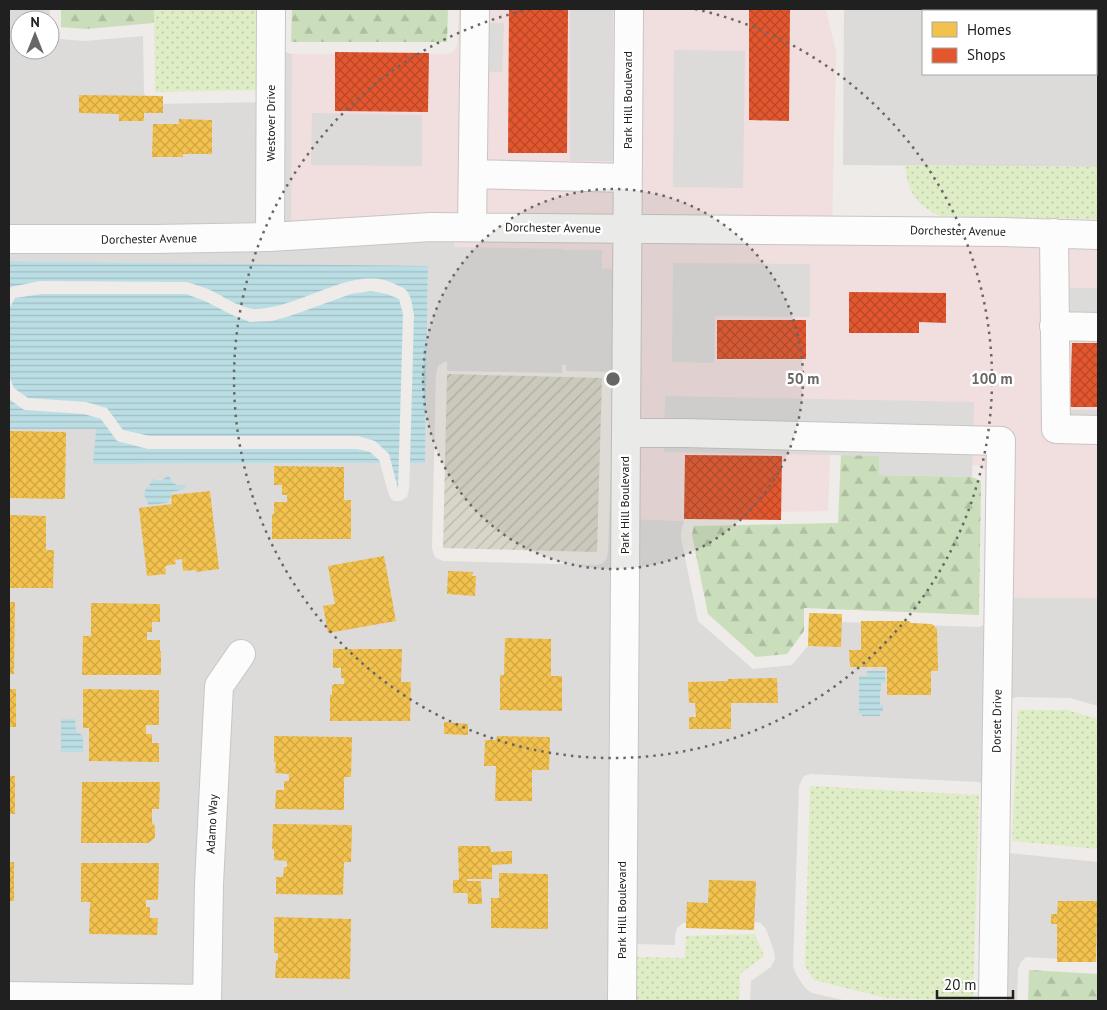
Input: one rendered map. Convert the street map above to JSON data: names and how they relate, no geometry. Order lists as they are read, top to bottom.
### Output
{
  "streets": {
    "street": [
      "Park Hill Boulevard",
      "Westover Drive",
      "Dorchester Avenue",
      "Dorset Drive",
      "Adamo Way"
    ]
  },
  "crossings": [
    ["Park Hill Boulevard", "Dorchester Avenue"],
    ["Park Hill Boulevard", "Dorset Drive"],
    ["Westover Drive", "Dorchester Avenue"]
  ],
  "legend": ["Homes", "Shops"],
  "scale_bar": "20 m",
  "north": "top",
  "rings": ["50 m", "100 m"]
}
